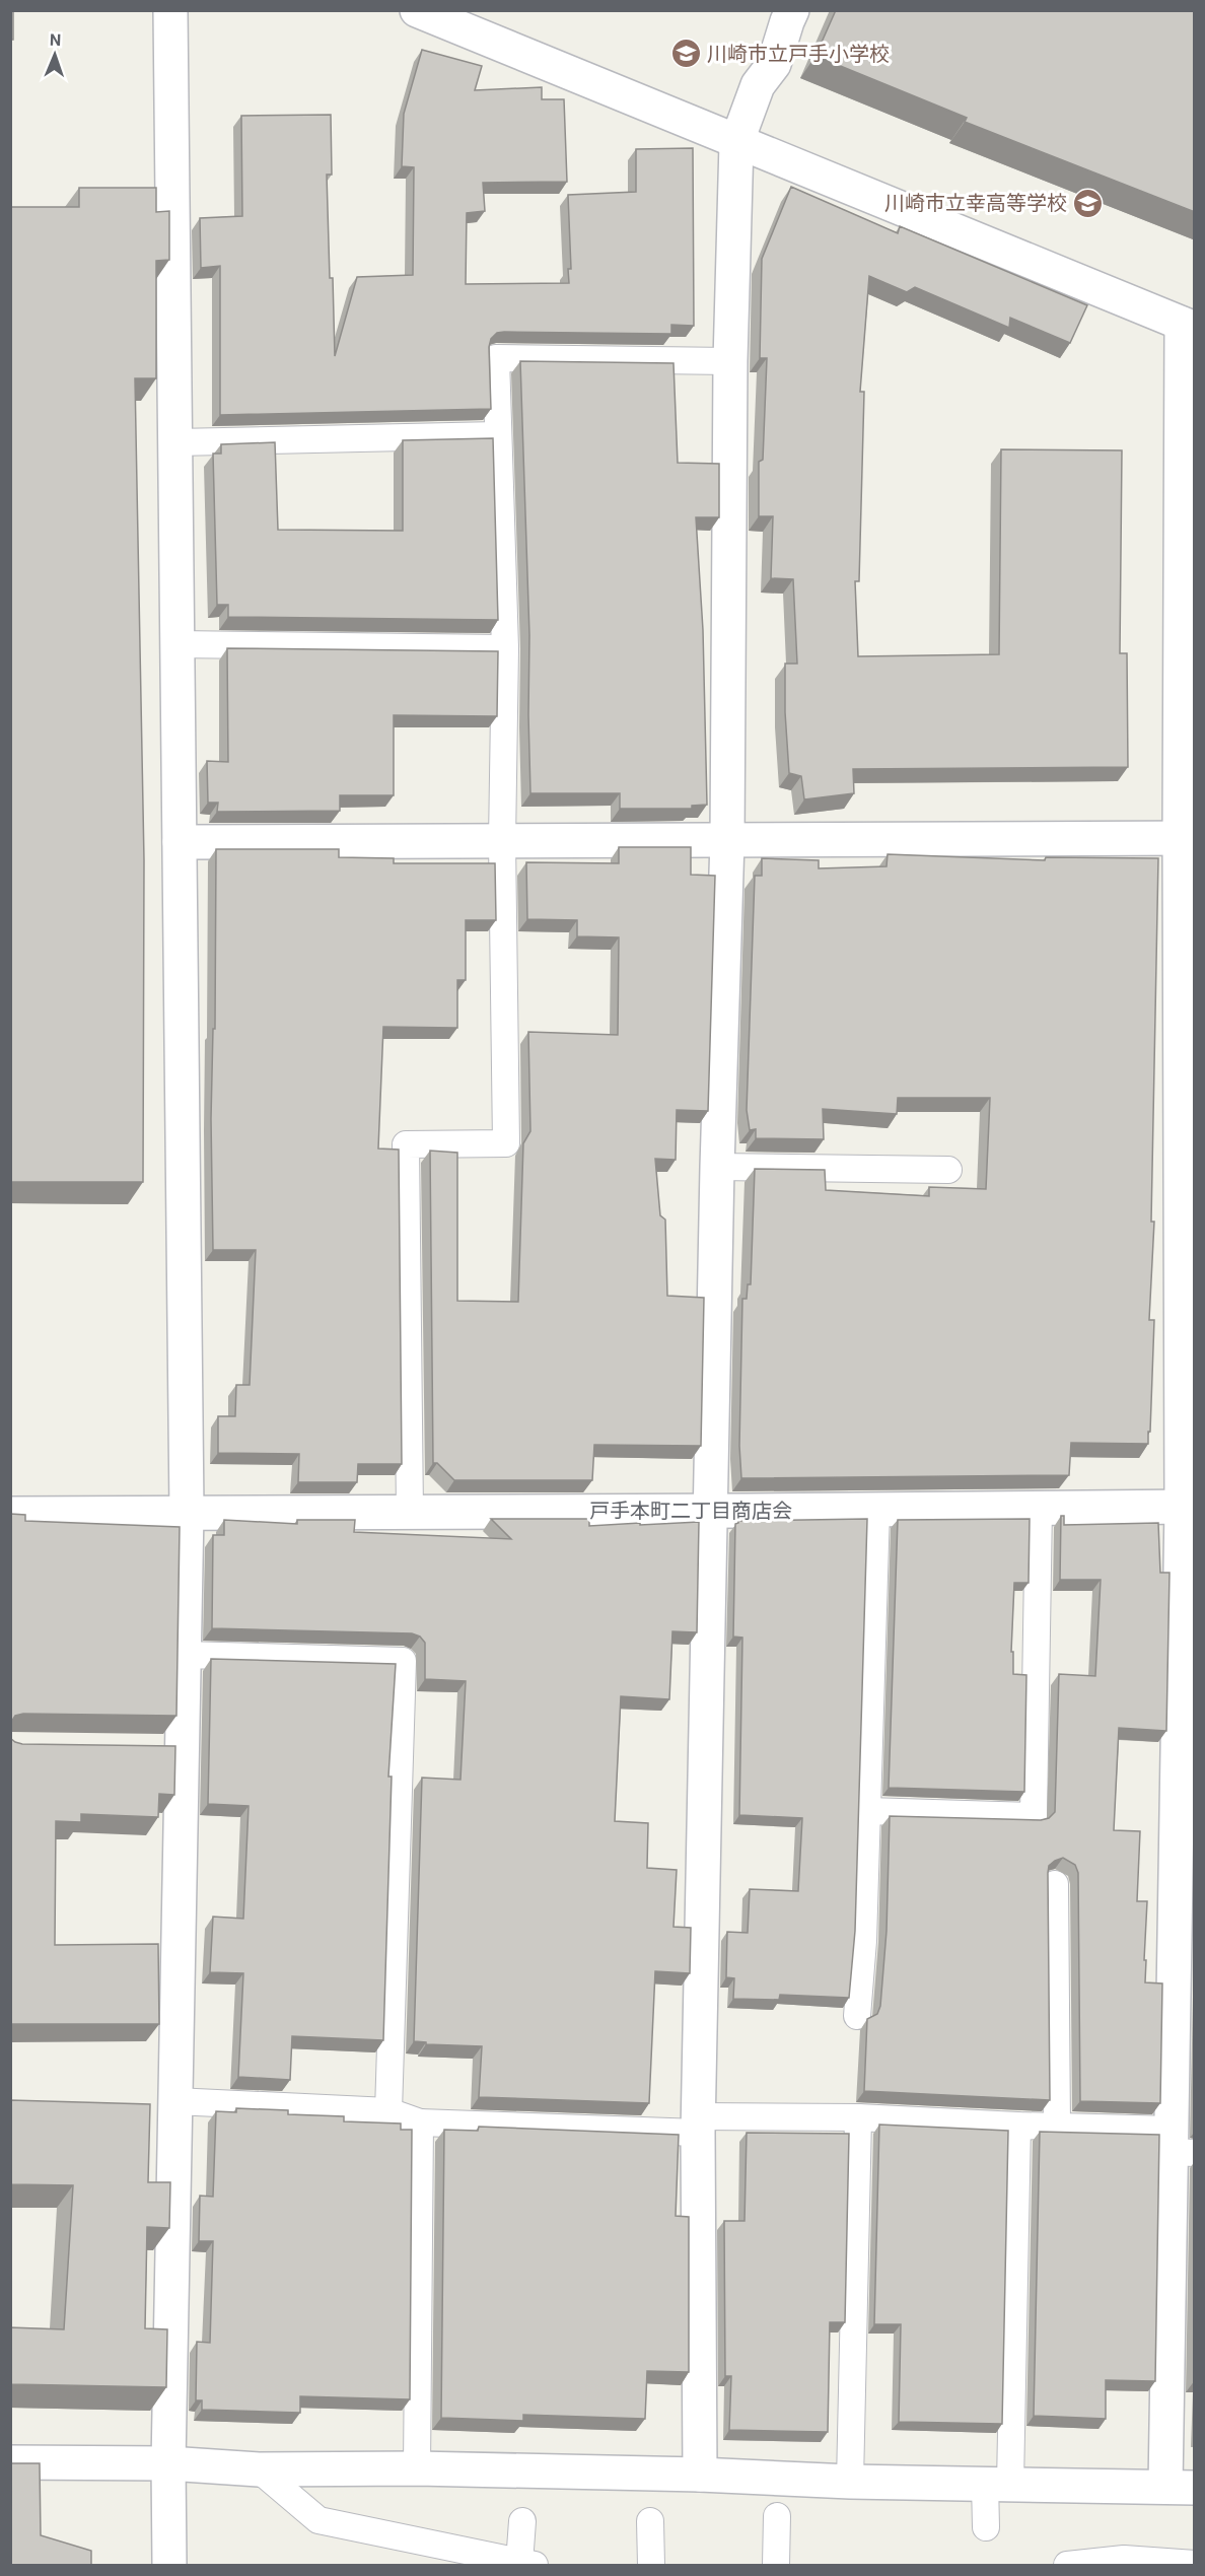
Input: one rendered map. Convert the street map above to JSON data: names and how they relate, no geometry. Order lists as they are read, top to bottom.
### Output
{
  "streets": {
    "street": ["戸手本町二丁目商店会"]
  },
  "places": {
    "school or university": ["川崎市立戸手小学校", "川崎市立幸高等学校"]
  },
  "north": "top"
}
